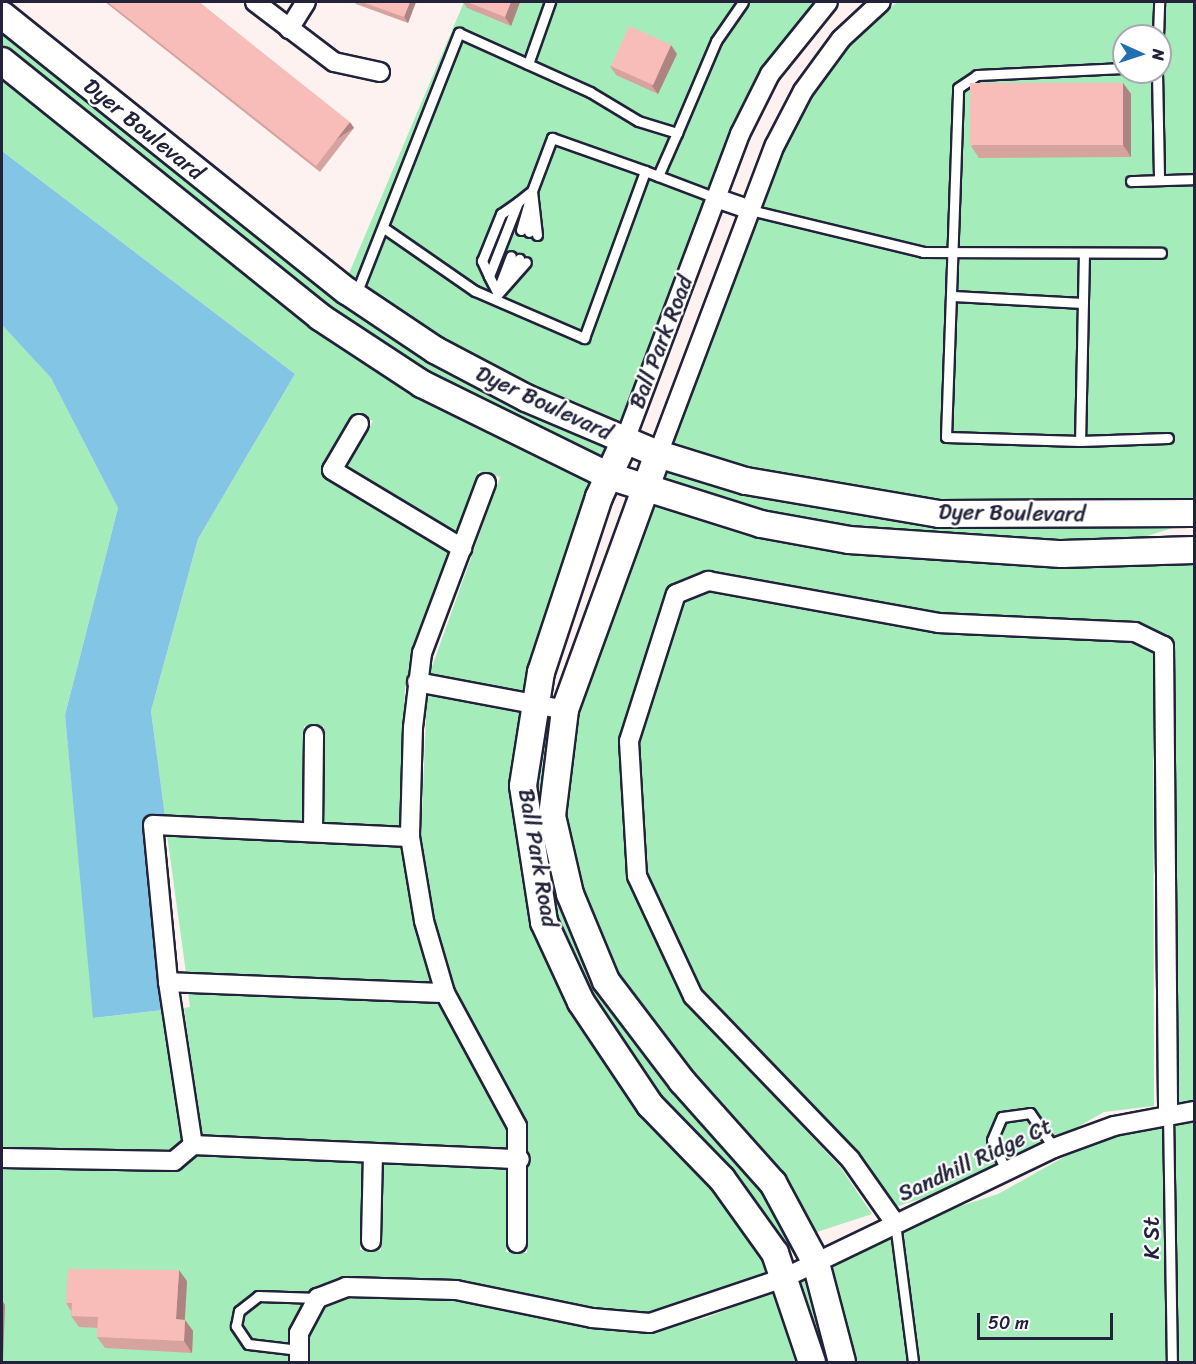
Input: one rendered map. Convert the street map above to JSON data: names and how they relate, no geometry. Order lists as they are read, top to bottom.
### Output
{
  "streets": {
    "main road": ["Dyer Boulevard", "Ball Park Road"],
    "street": ["Sandhill Ridge Ct"],
    "lane": ["K St"]
  },
  "crossings": [
    ["Dyer Boulevard", "Ball Park Road"],
    ["Ball Park Road", "Sandhill Ridge Ct"],
    ["Sandhill Ridge Ct", "K St"]
  ],
  "scale_bar": "50 m",
  "north": "right"
}
